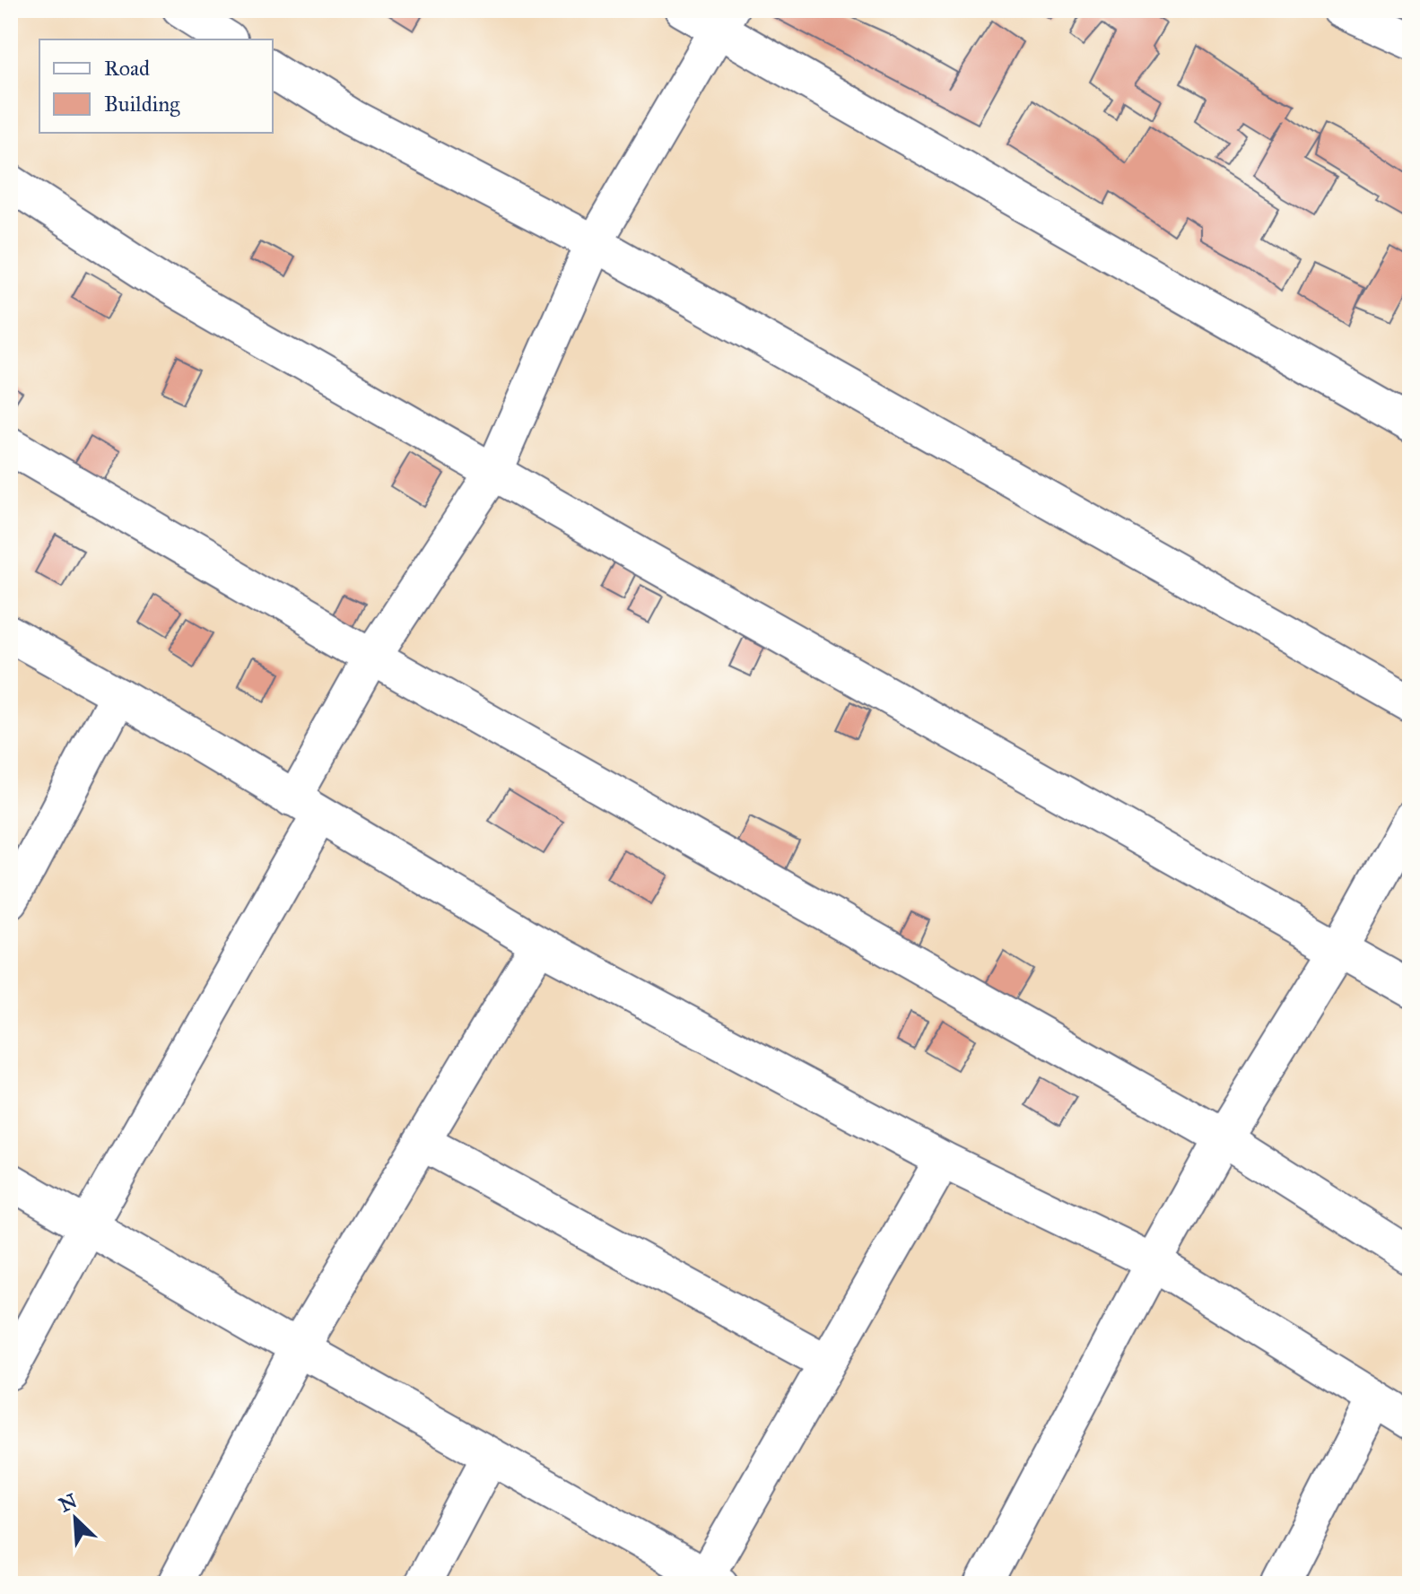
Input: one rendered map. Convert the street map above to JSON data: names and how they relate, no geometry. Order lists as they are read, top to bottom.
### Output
{
  "legend": ["Road", "Building"],
  "north": "top left"
}
